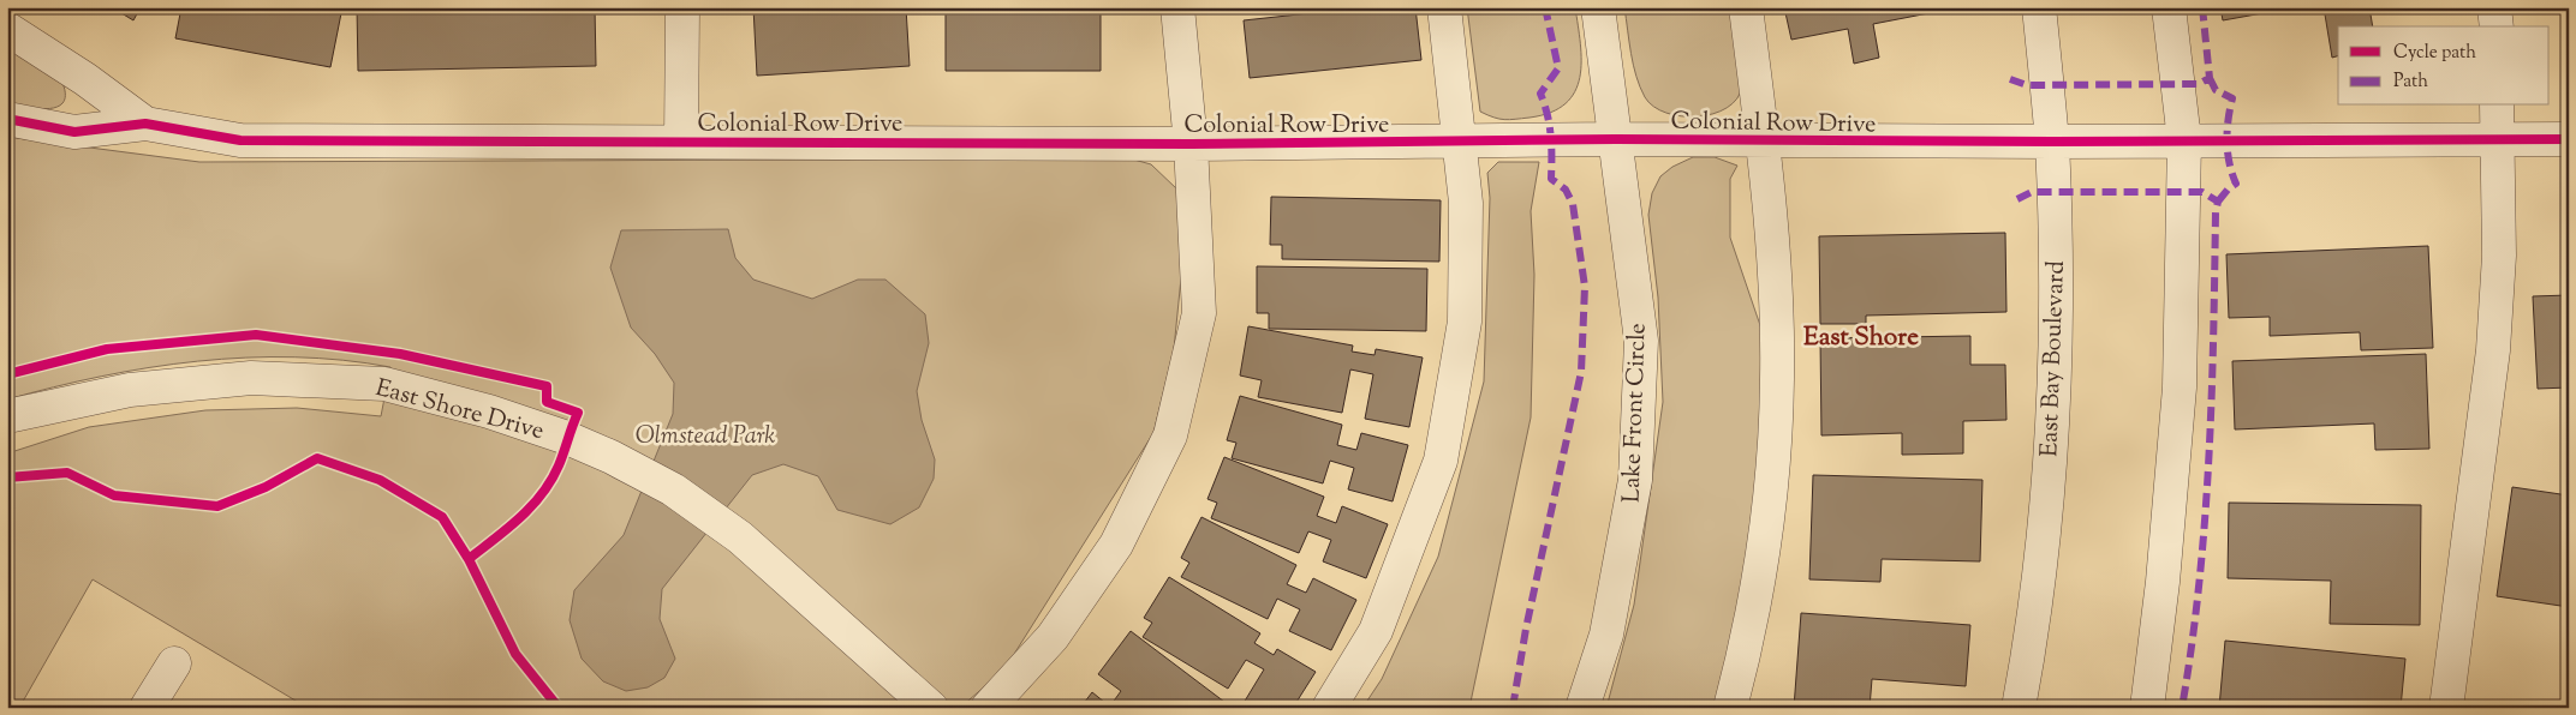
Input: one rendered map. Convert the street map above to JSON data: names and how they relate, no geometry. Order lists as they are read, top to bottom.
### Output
{
  "streets": {
    "street": [
      "Colonial Row Drive",
      "East Bay Boulevard",
      "East Shore Drive",
      "Lake Front Circle"
    ]
  },
  "crossings": [
    ["Colonial Row Drive", "East Bay Boulevard"],
    ["Colonial Row Drive", "Lake Front Circle"]
  ],
  "districts": ["East Shore"],
  "parks": ["Olmstead Park"],
  "legend": ["Cycle path", "Path"]
}
